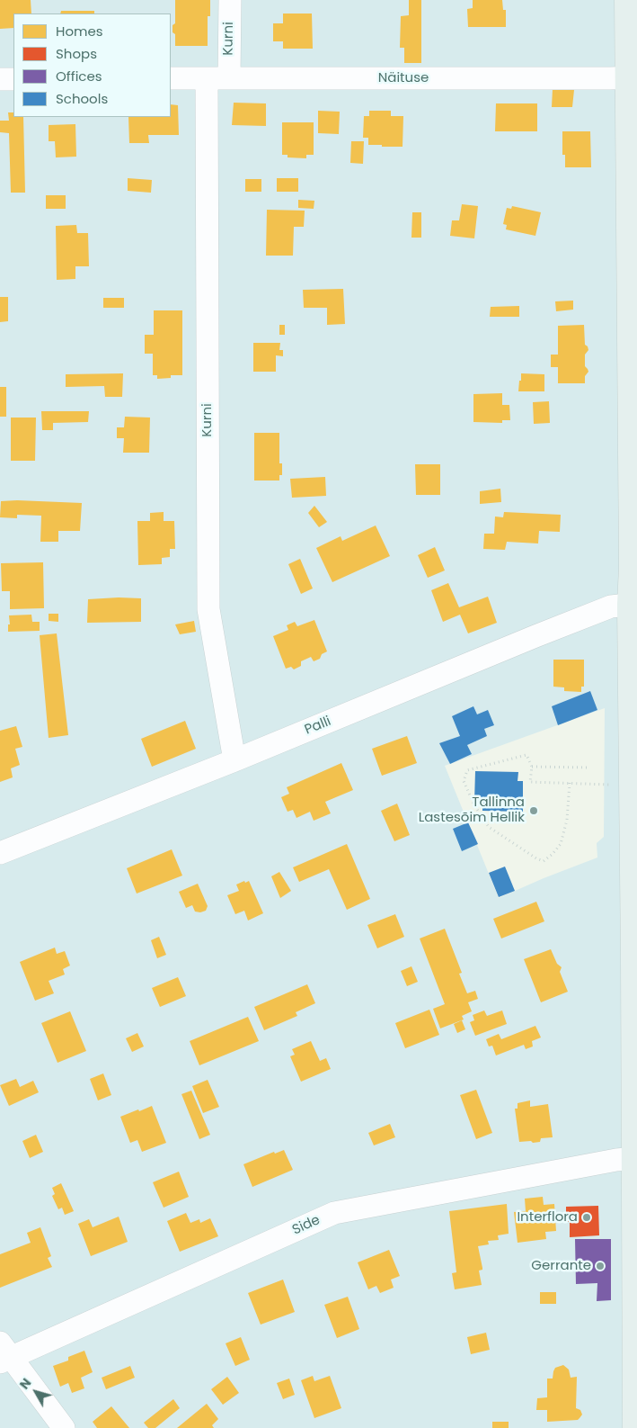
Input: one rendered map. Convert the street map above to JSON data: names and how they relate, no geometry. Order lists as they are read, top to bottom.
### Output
{
  "streets": {
    "street": [
      "Kurni",
      "Näituse",
      "Palli",
      "Side"
    ]
  },
  "crossings": [
    ["Kurni", "Näituse"],
    ["Kurni", "Palli"]
  ],
  "places": ["Tallinna Lastesõim Hellik", "Interflora", "Gerrante"],
  "legend": [
    "Homes",
    "Shops",
    "Offices",
    "Schools"
  ],
  "north": "top left"
}
